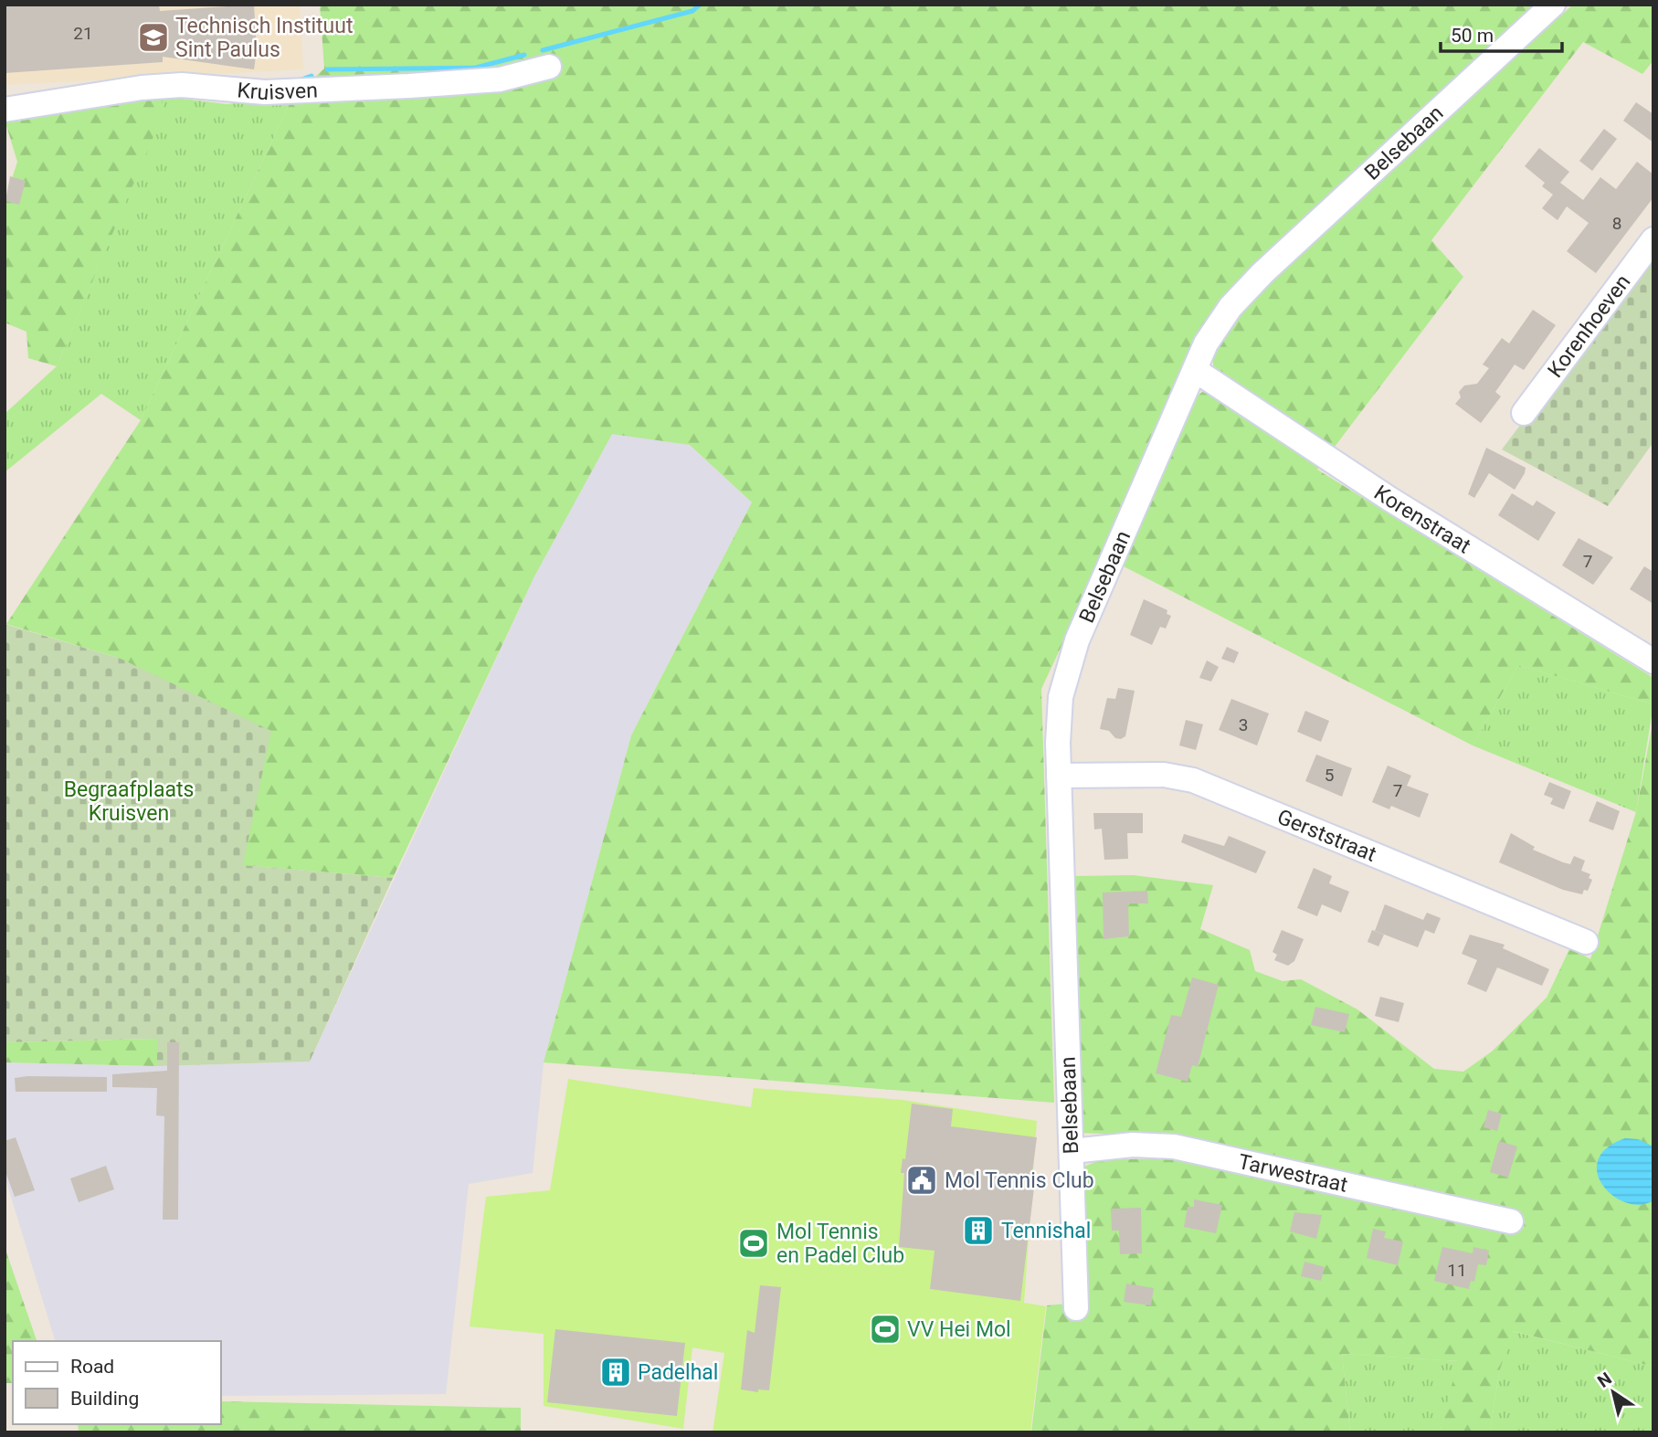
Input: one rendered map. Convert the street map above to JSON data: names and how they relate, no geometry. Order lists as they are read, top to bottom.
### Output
{
  "streets": {
    "street": [
      "Kruisven",
      "Belsebaan",
      "Korenhoeven",
      "Korenstraat",
      "Gerststraat",
      "Tarwestraat"
    ]
  },
  "crossings": [
    ["Belsebaan", "Korenstraat"],
    ["Belsebaan", "Gerststraat"],
    ["Belsebaan", "Tarwestraat"]
  ],
  "parks": ["Begraafplaats Kruisven"],
  "places": {
    "school or university": ["Technisch Instituut Sint Paulus"],
    "public building": ["Mol Tennis Club"],
    "building": ["Tennishal", "Padelhal"],
    "sports": ["Mol Tennis en Padel Club", "VV Hei Mol"]
  },
  "house_numbers": [
    "21",
    "8",
    "7",
    "3",
    "5",
    "7",
    "11"
  ],
  "legend": ["Road", "Building"],
  "scale_bar": "50 m",
  "north": "top left"
}
